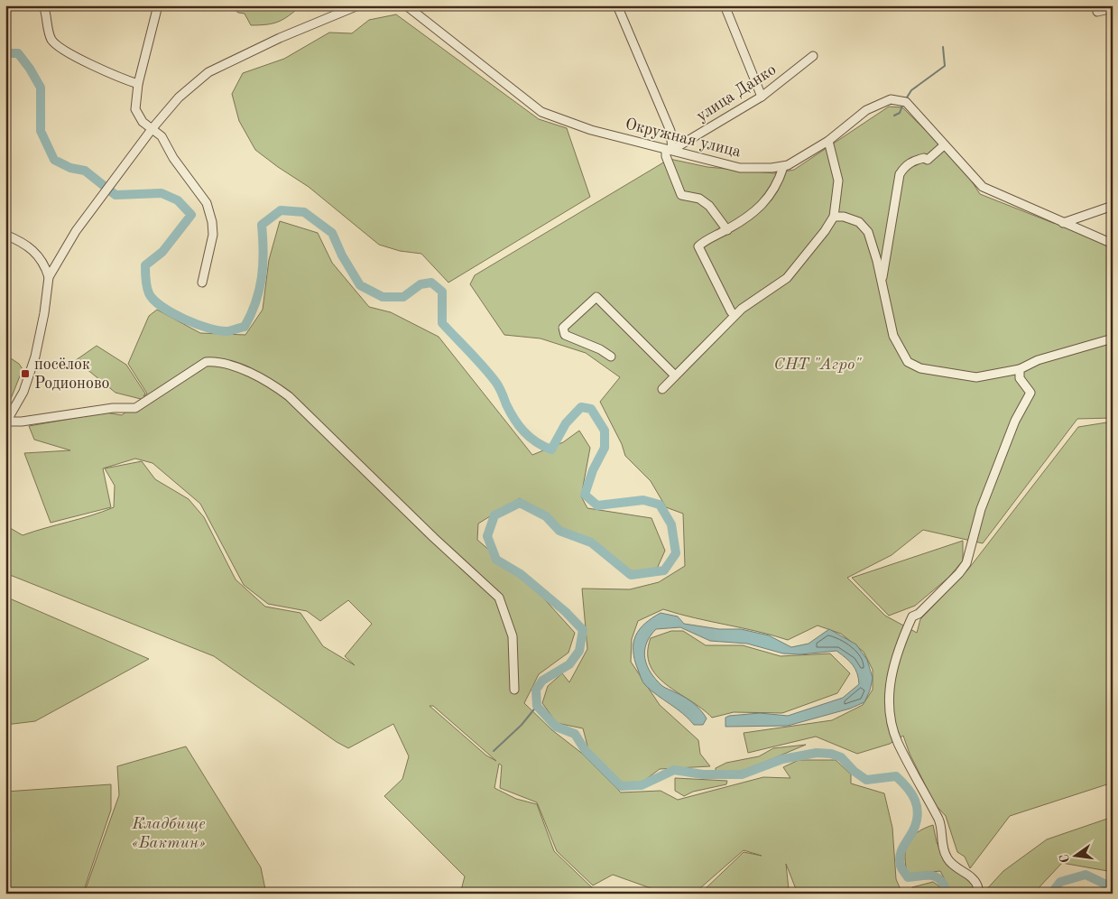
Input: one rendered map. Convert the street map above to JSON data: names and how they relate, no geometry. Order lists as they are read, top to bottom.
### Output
{
  "streets": {
    "street": ["улица Данко", "Окружная улица"]
  },
  "crossings": [
    ["улица Данко", "Окружная улица"]
  ],
  "parks": ["СНТ \"Агро\"", "Кладбище «Бактин»"],
  "places": {
    "transit": ["посёлок Родионово"]
  },
  "north": "left"
}
